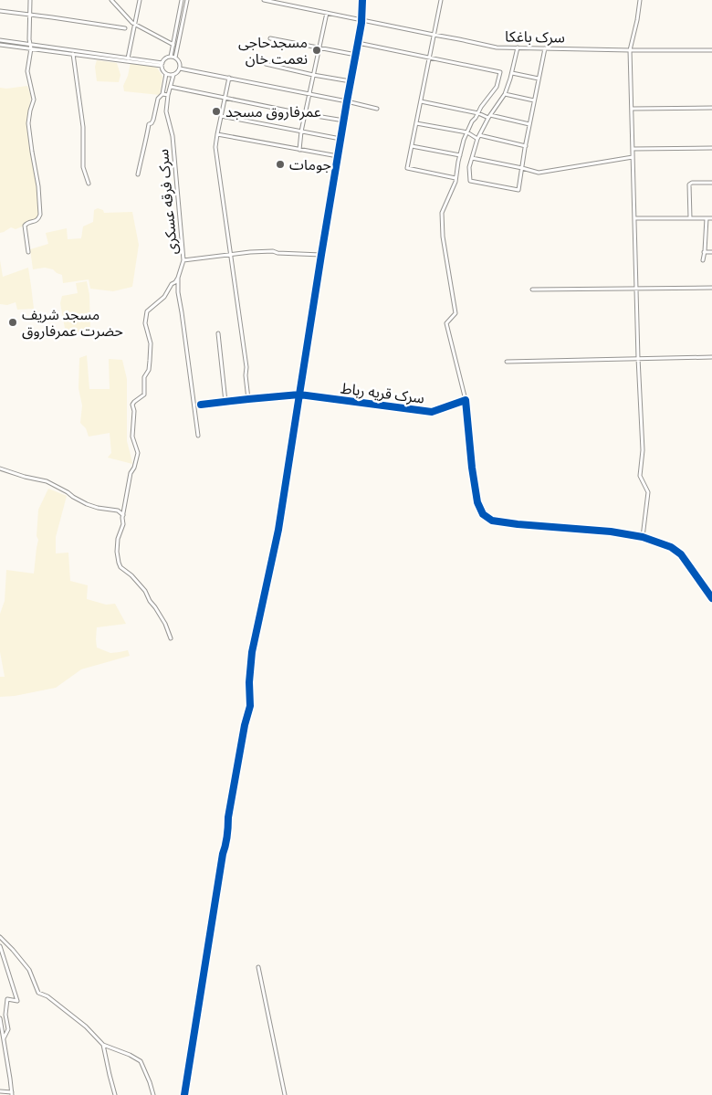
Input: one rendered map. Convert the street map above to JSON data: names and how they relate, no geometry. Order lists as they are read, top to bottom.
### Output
{
  "streets": {
    "street": ["سرک باغکا", "سرک فرقه عسکری", "سرک قریه رباط"]
  },
  "places": [
    "مسجدحاجی نعمت خان",
    "عمرفاروق مسجد",
    "جومات",
    "مسجد شریف حضرت عمرفاروق"
  ]
}
